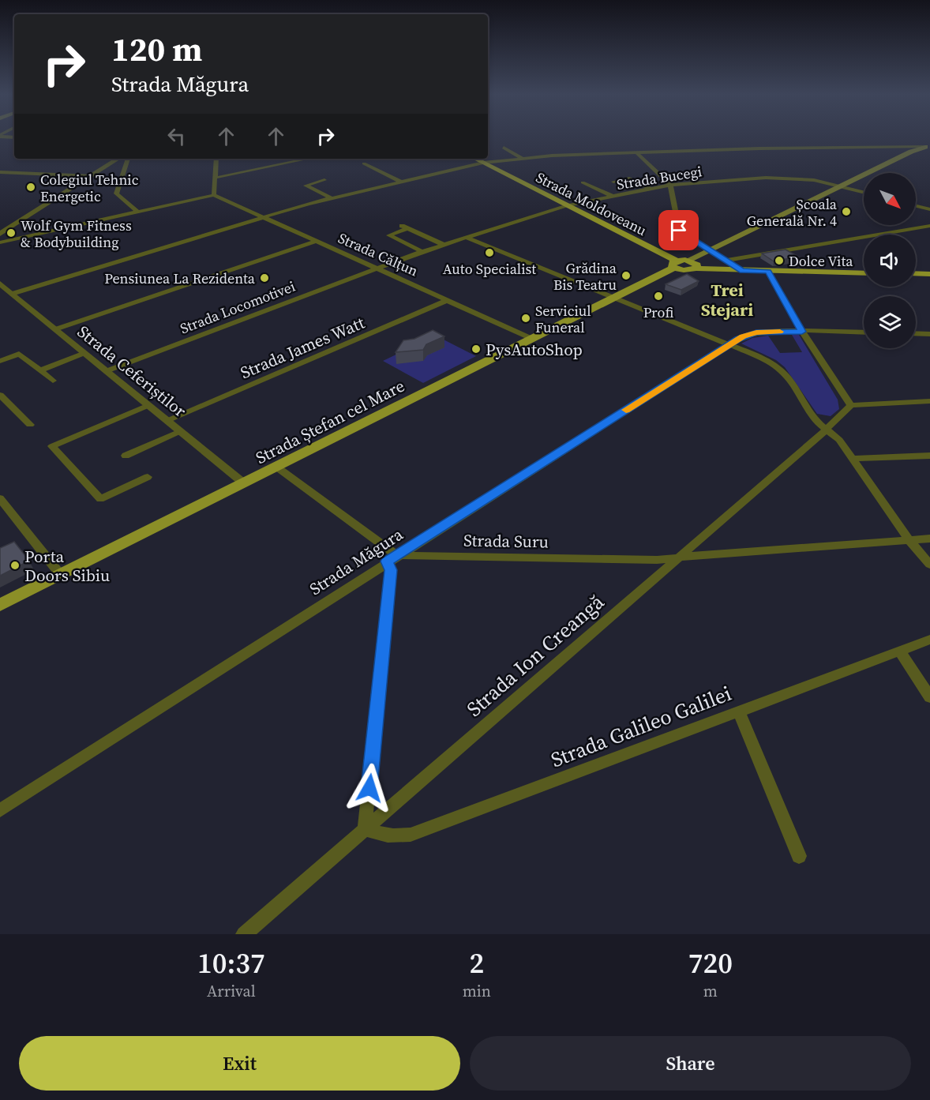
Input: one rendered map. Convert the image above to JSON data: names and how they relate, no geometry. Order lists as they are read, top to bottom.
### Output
{
  "streets": {
    "main road": ["Strada Moldoveanu", "Strada Ștefan cel Mare"],
    "street": [
      "Strada Bucegi",
      "Strada Călțun",
      "Strada Locomotivei",
      "Strada James Watt",
      "Strada Ceferiștilor",
      "Strada Suru",
      "Strada Măgura",
      "Strada Ion Creangă",
      "Strada Galileo Galilei"
    ]
  },
  "crossings": [
    ["Strada Bucegi", "Strada Moldoveanu"],
    ["Strada Bucegi", "Strada Călțun"],
    ["Strada Bucegi", "Strada Locomotivei"],
    ["Strada Moldoveanu", "Strada Ștefan cel Mare"],
    ["Strada Călțun", "Strada Locomotivei"],
    ["Strada Călțun", "Strada James Watt"],
    ["Strada Călțun", "Strada Ștefan cel Mare"],
    ["Strada Locomotivei", "Strada Ceferiștilor"],
    ["Strada James Watt", "Strada Ceferiștilor"],
    ["Strada Ceferiștilor", "Strada Ștefan cel Mare"],
    ["Strada Suru", "Strada Măgura"],
    ["Strada Suru", "Strada Ion Creangă"],
    ["Strada Ion Creangă", "Strada Galileo Galilei"]
  ],
  "districts": ["Trei Stejari"],
  "places": [
    "Colegiul Tehnic Energetic",
    "Școala Generală Nr. 4",
    "Wolf Gym Fitness & Bodybuilding",
    "Auto Specialist",
    "Dolce Vita",
    "Grădina Bis Teatru",
    "Pensiunea La Rezidenta",
    "Profi",
    "Serviciul Funeral",
    "PysAutoShop",
    "Porta Doors Sibiu"
  ],
  "north": "bottom right",
  "page": {
    "turn": ["120 m", "Strada Măgura"],
    "eta": [
      "10:37",
      "Arrival",
      "2",
      "min",
      "720",
      "m"
    ],
    "buttons": ["Exit", "Share"]
  }
}
